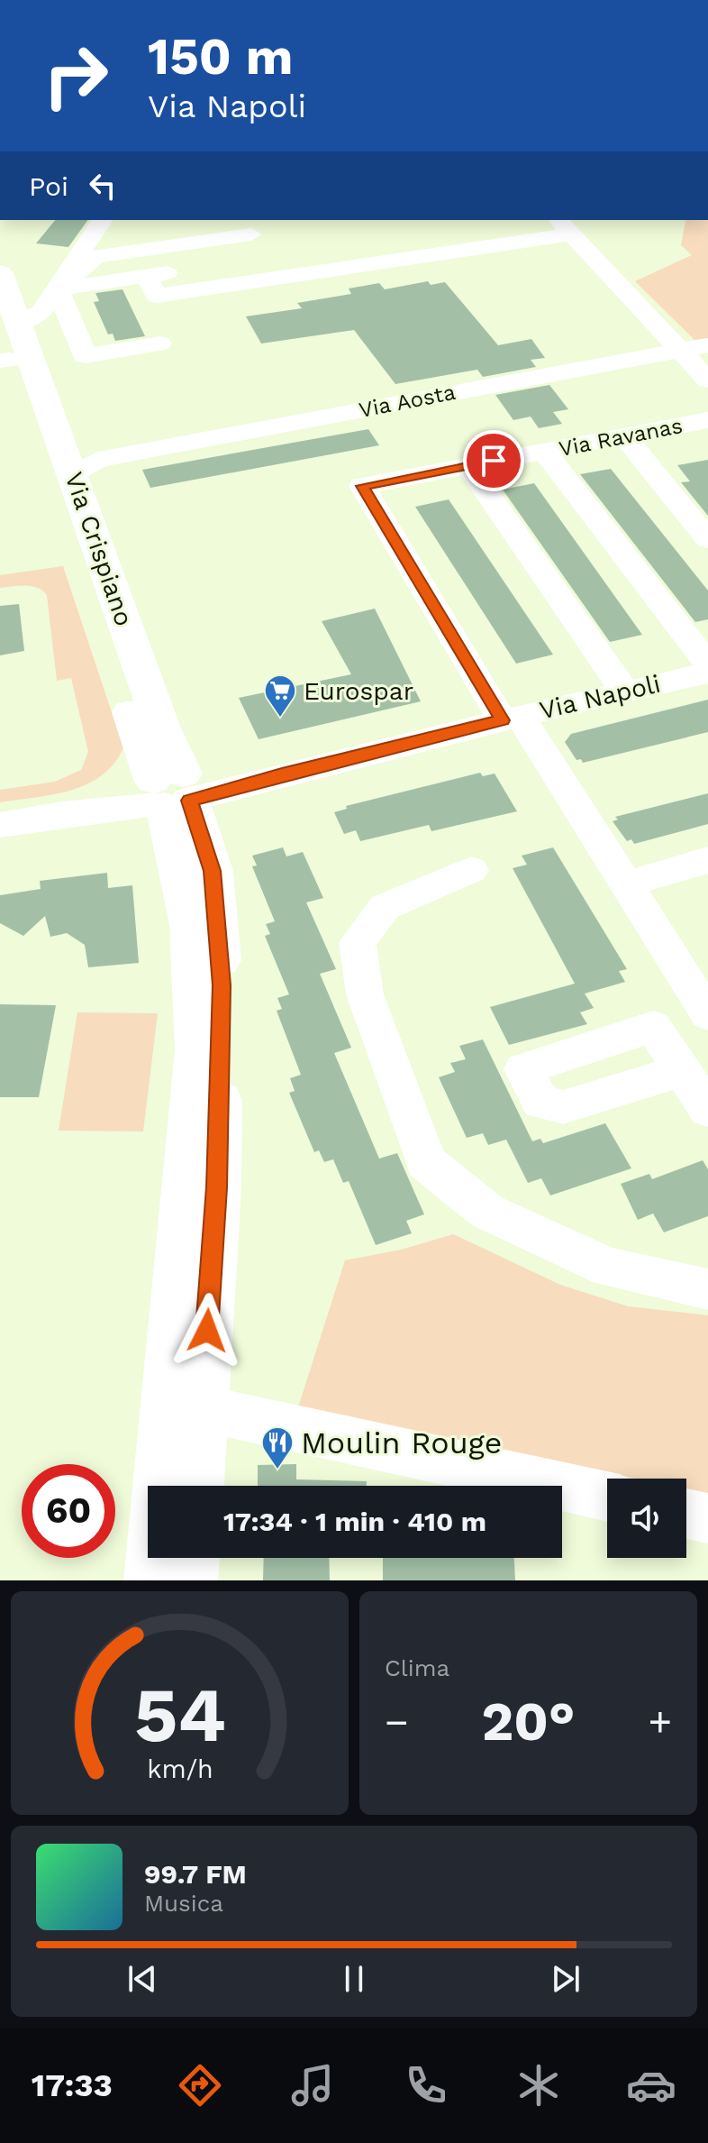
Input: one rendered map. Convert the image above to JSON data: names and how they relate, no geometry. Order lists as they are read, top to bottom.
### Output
{
  "streets": {
    "main road": ["Via Crispiano"],
    "street": ["Via Aosta", "Via Ravanas", "Via Napoli"]
  },
  "crossings": [
    ["Via Aosta", "Via Crispiano"],
    ["Via Ravanas", "Via Napoli"],
    ["Via Crispiano", "Via Napoli"]
  ],
  "places": {
    "supermarket": ["Eurospar"],
    "restaurant": ["Moulin Rouge"]
  },
  "page": {
    "turn": ["150 m", "Via Napoli"],
    "then": "Poi",
    "limit": "60",
    "trip": "17:34 · 1 min · 410 m",
    "tile": "Clima",
    "heat": ["−", "20°", "+"],
    "song": ["99.7 FM", "Musica"],
    "tabs": "17:33",
    "gauge": ["54", "km/h"]
  }
}
